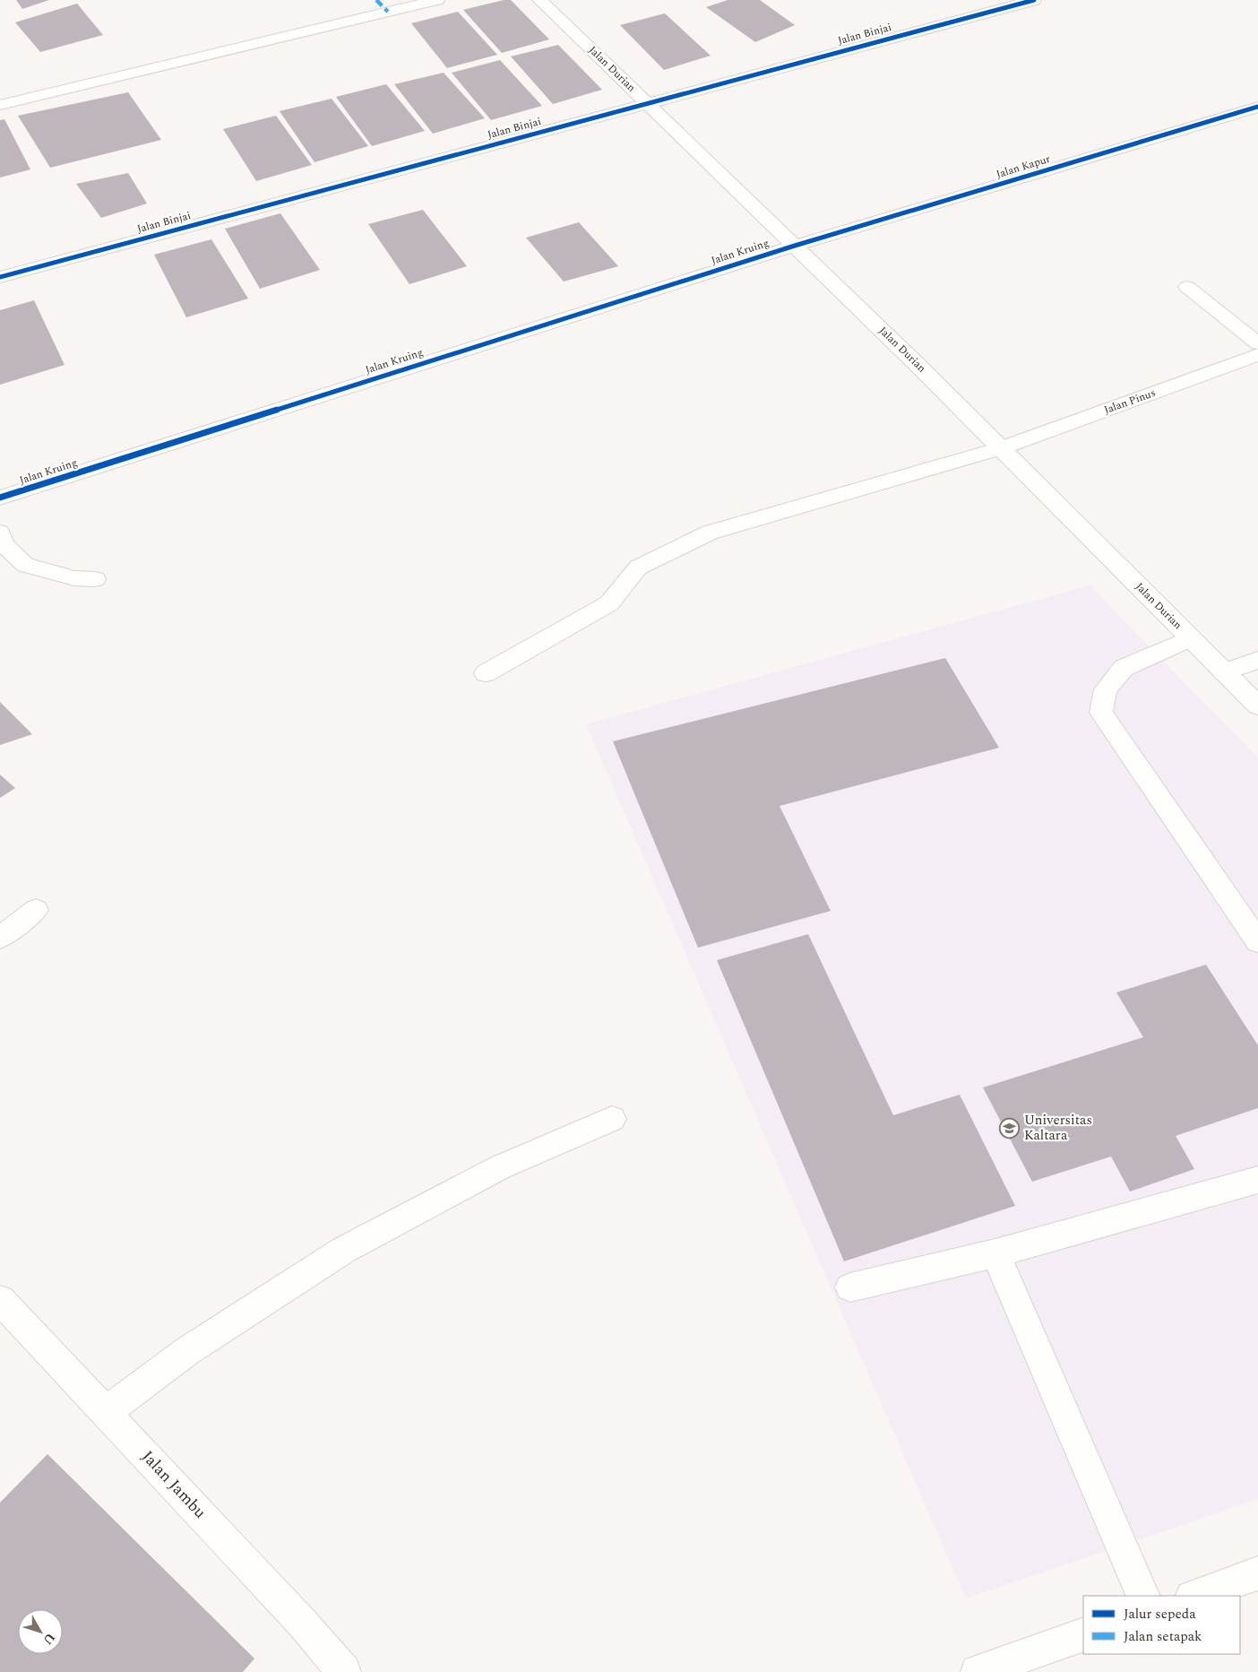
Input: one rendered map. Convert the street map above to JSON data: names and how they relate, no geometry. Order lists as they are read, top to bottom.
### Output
{
  "streets": {
    "main road": [
      "Jalan Binjai",
      "Jalan Durian",
      "Jalan Kapur",
      "Jalan Kruing",
      "Jalan Pinus",
      "Jalan Jambu"
    ]
  },
  "crossings": [
    ["Jalan Binjai", "Jalan Durian"],
    ["Jalan Durian", "Jalan Kapur"],
    ["Jalan Durian", "Jalan Kruing"],
    ["Jalan Durian", "Jalan Pinus"],
    ["Jalan Kapur", "Jalan Kruing"]
  ],
  "places": {
    "school or university": ["Universitas Kaltara"]
  },
  "legend": ["Jalur sepeda", "Jalan setapak"],
  "north": "bottom right"
}
